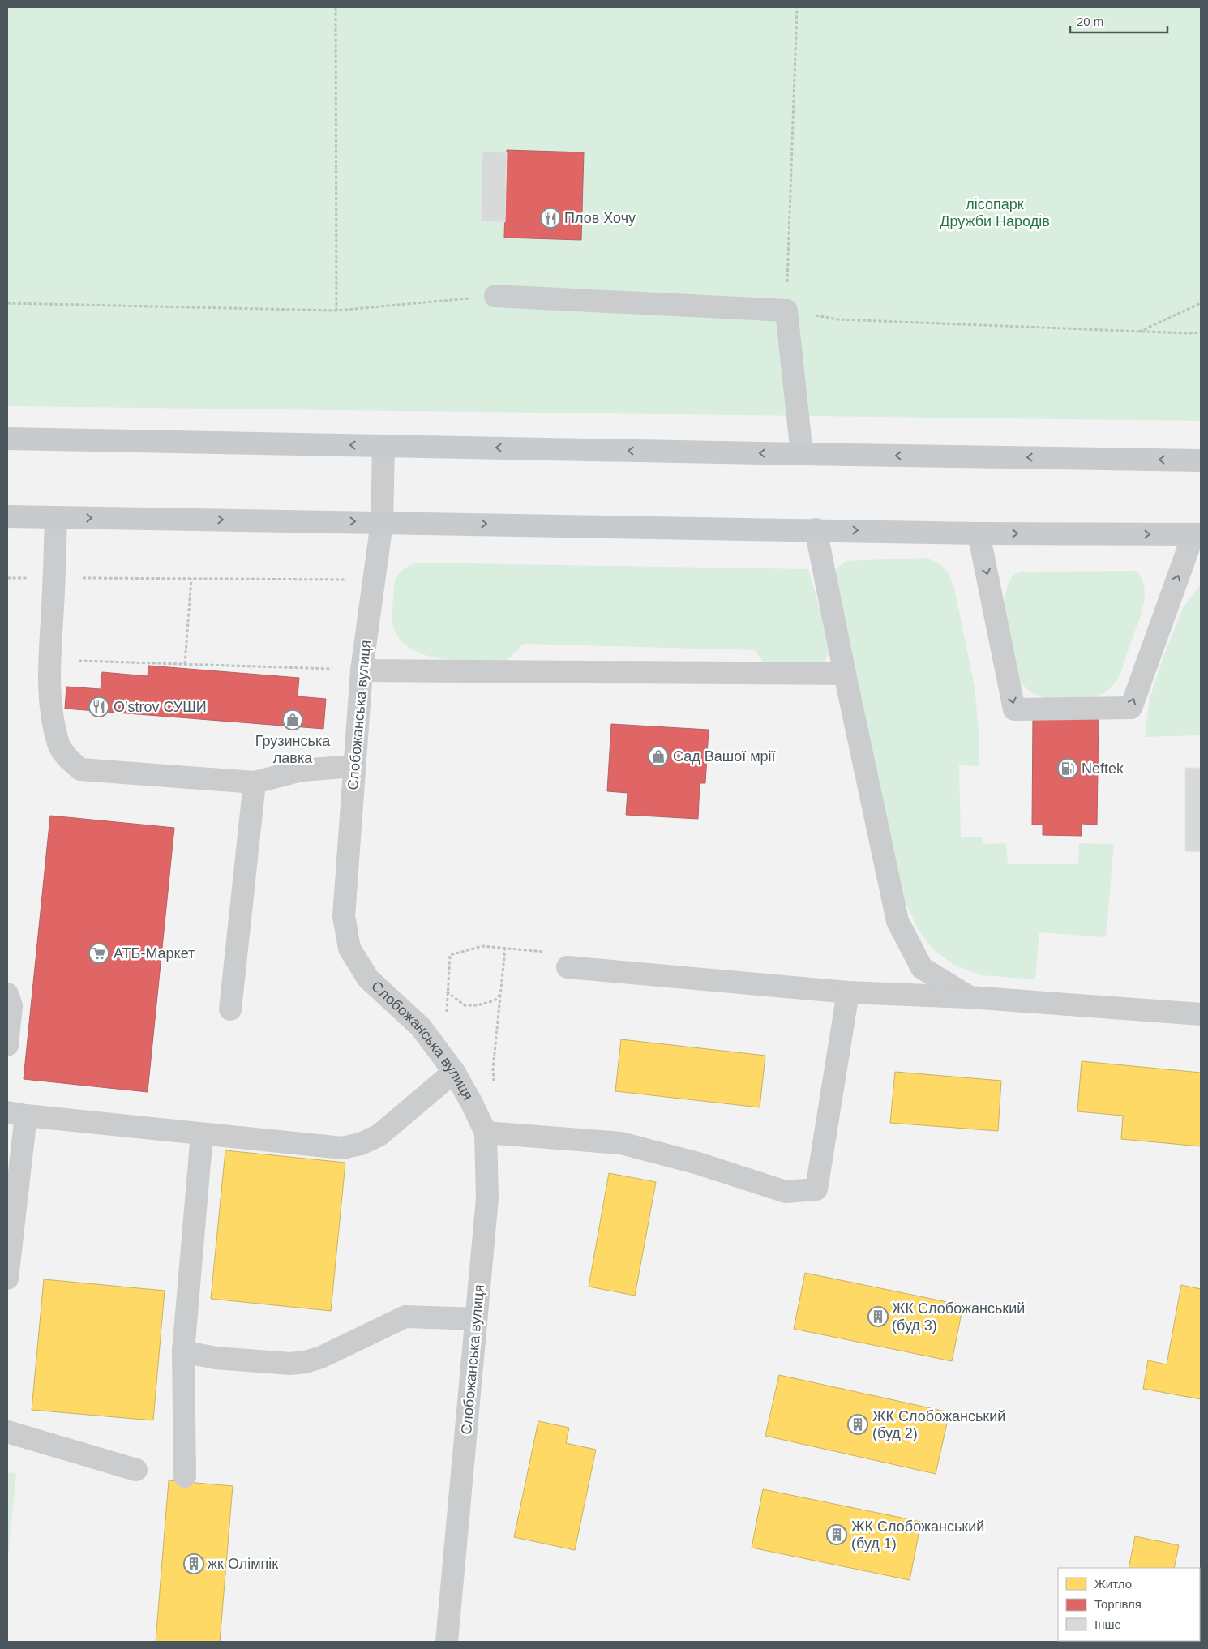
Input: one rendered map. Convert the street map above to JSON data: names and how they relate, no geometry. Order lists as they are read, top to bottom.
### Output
{
  "streets": {
    "street": ["Слобожанська вулиця"]
  },
  "parks": ["лісопарк Дружби Народів"],
  "places": {
    "restaurant": ["Плов Хочу", "O'strov СУШИ"],
    "shop": ["Грузинська лавка", "Сад Вашої мрії"],
    "fuel station": ["Neftek"],
    "supermarket": ["АТБ-Маркет"],
    "building": [
      "ЖК Слобожанський (буд 3)",
      "ЖК Слобожанський (буд 2)",
      "ЖК Слобожанський (буд 1)",
      "жк Олімпік"
    ]
  },
  "legend": ["Житло", "Торгівля", "Інше"],
  "scale_bar": "20 m"
}
